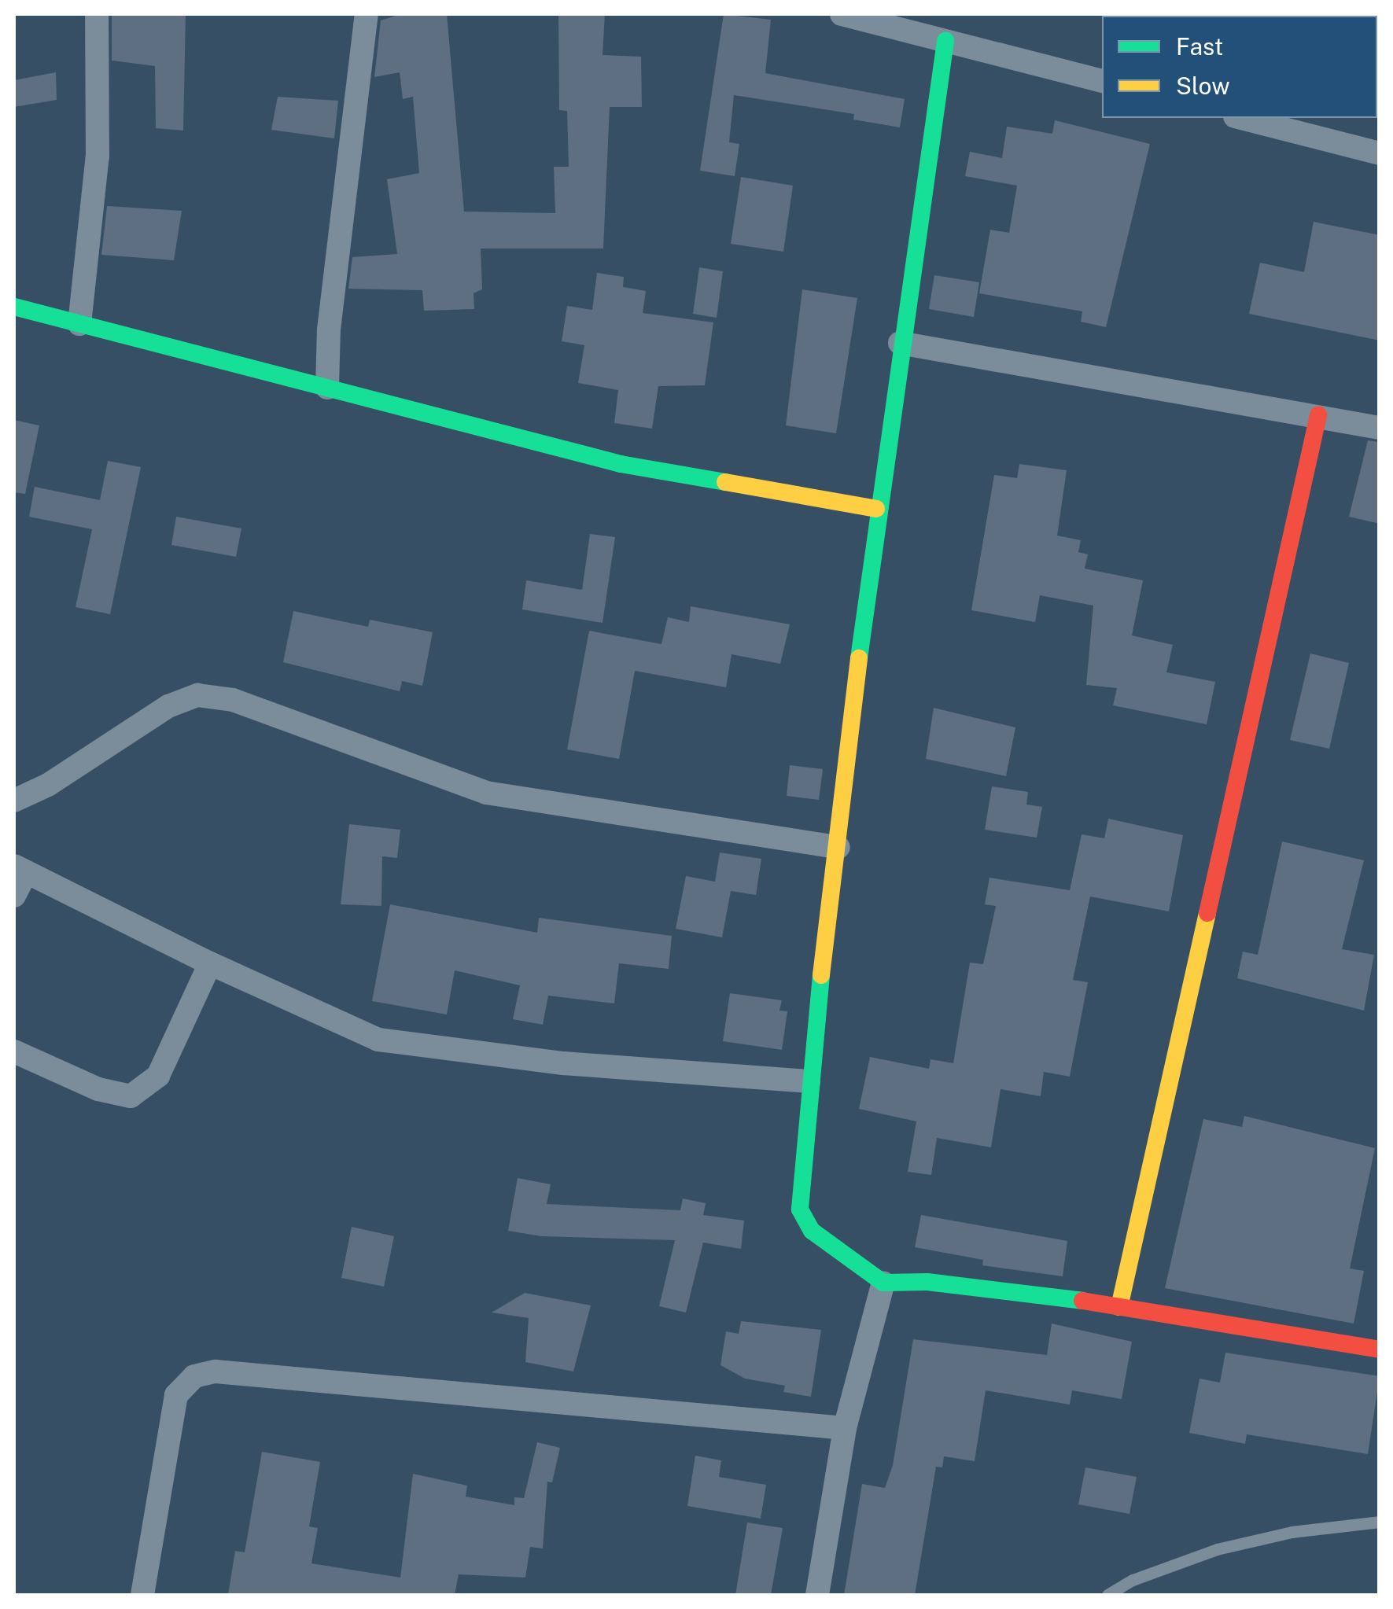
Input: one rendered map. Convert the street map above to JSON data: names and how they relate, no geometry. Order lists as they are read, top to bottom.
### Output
{
  "legend": ["Fast", "Slow"]
}
